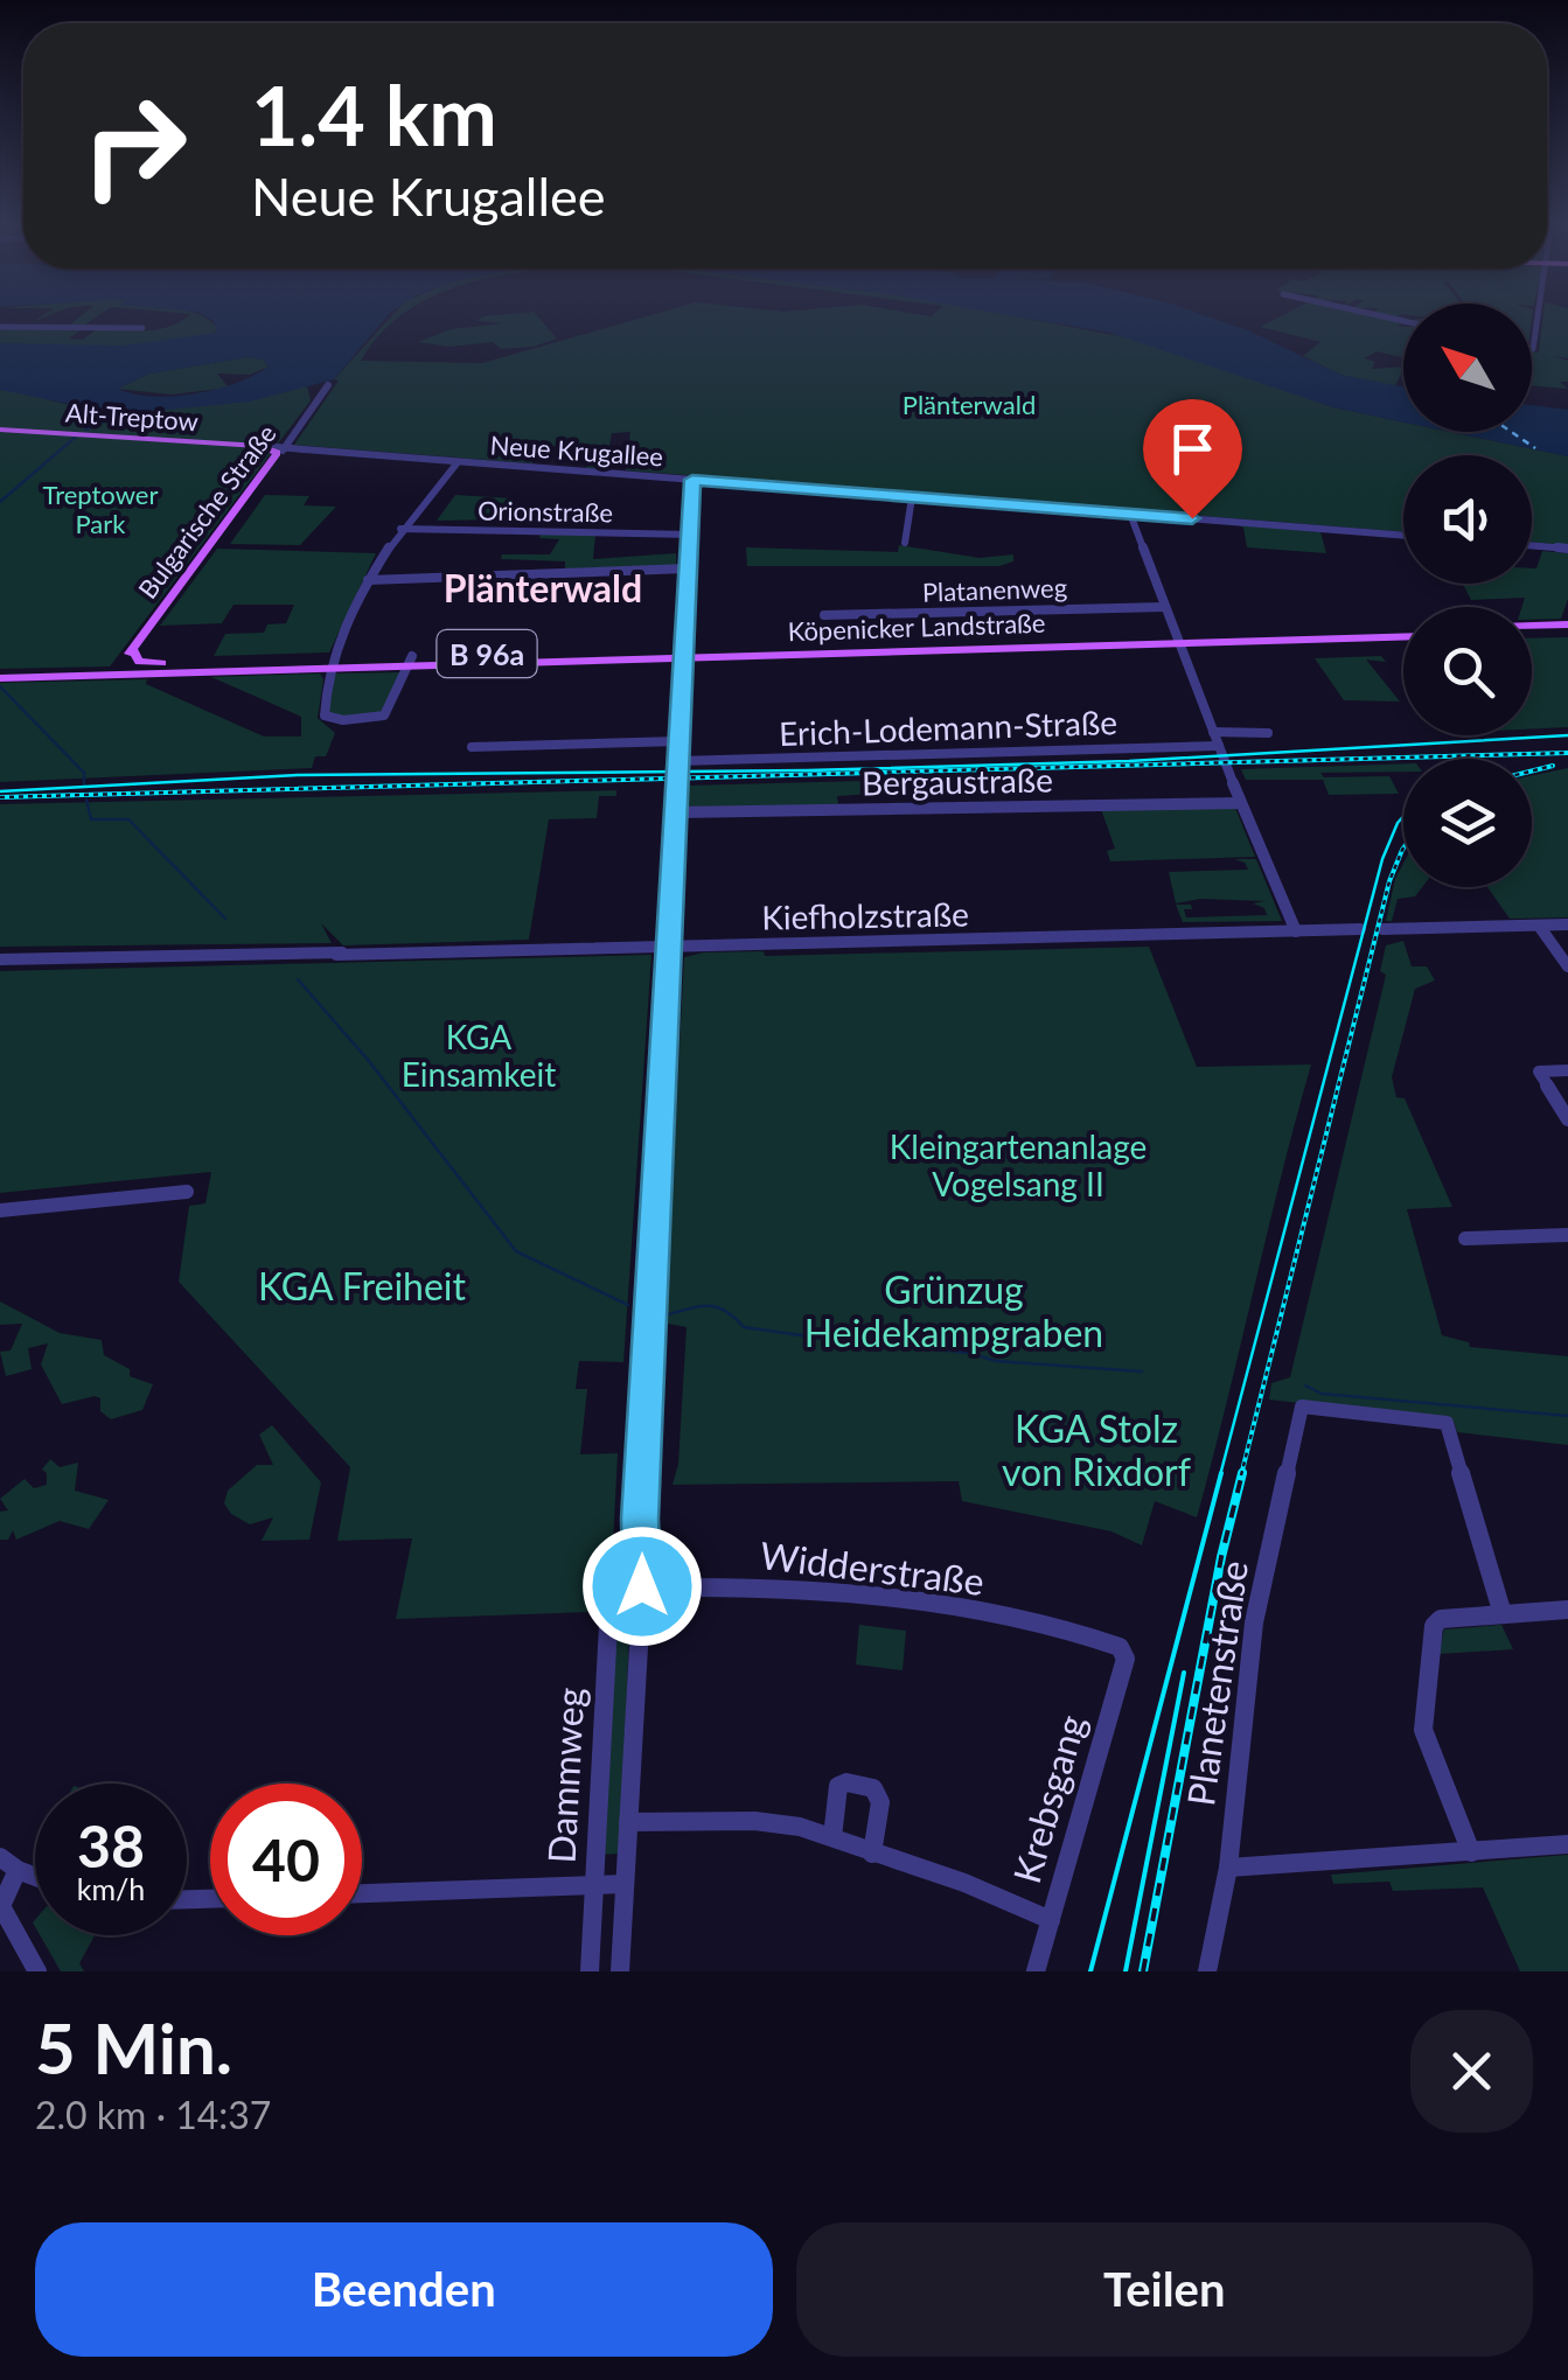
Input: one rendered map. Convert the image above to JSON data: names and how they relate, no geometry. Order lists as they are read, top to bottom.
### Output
{
  "streets": {
    "main road": [
      "Alt-Treptow",
      "Bulgarische Straße",
      "Köpenicker Landstraße",
      "B 96a"
    ],
    "street": [
      "Neue Krugallee",
      "Orionstraße",
      "Platanenweg",
      "Erich-Lodemann-Straße",
      "Bergaustraße",
      "Kiefholzstraße",
      "Widderstraße",
      "Planetenstraße",
      "Dammweg",
      "Krebsgang"
    ]
  },
  "crossings": [
    ["Alt-Treptow", "Neue Krugallee"],
    ["Alt-Treptow", "Bulgarische Straße"],
    ["Neue Krugallee", "Bulgarische Straße"],
    ["Neue Krugallee", "Dammweg"],
    ["Bulgarische Straße", "Köpenicker Landstraße"],
    ["Bulgarische Straße", "B 96a"],
    ["Orionstraße", "Dammweg"],
    ["Köpenicker Landstraße", "B 96a"],
    ["Köpenicker Landstraße", "Dammweg"],
    ["Erich-Lodemann-Straße", "Dammweg"],
    ["Bergaustraße", "Dammweg"],
    ["Kiefholzstraße", "Dammweg"],
    ["Widderstraße", "Dammweg"],
    ["Widderstraße", "Krebsgang"]
  ],
  "districts": ["Plänterwald"],
  "parks": [
    "Plänterwald",
    "Treptower Park",
    "KGA Einsamkeit",
    "Kleingartenanlage Vogelsang II",
    "KGA Freiheit",
    "Grünzug Heidekampgraben",
    "KGA Stolz von Rixdorf"
  ],
  "north": "top left",
  "page": {
    "turn": ["1.4 km", "Neue Krugallee"],
    "speed": "38 km/h",
    "limit": "40",
    "heading": ["5 Min.", "2.0 km · 14:37"],
    "buttons": ["Beenden", "Teilen"]
  }
}
